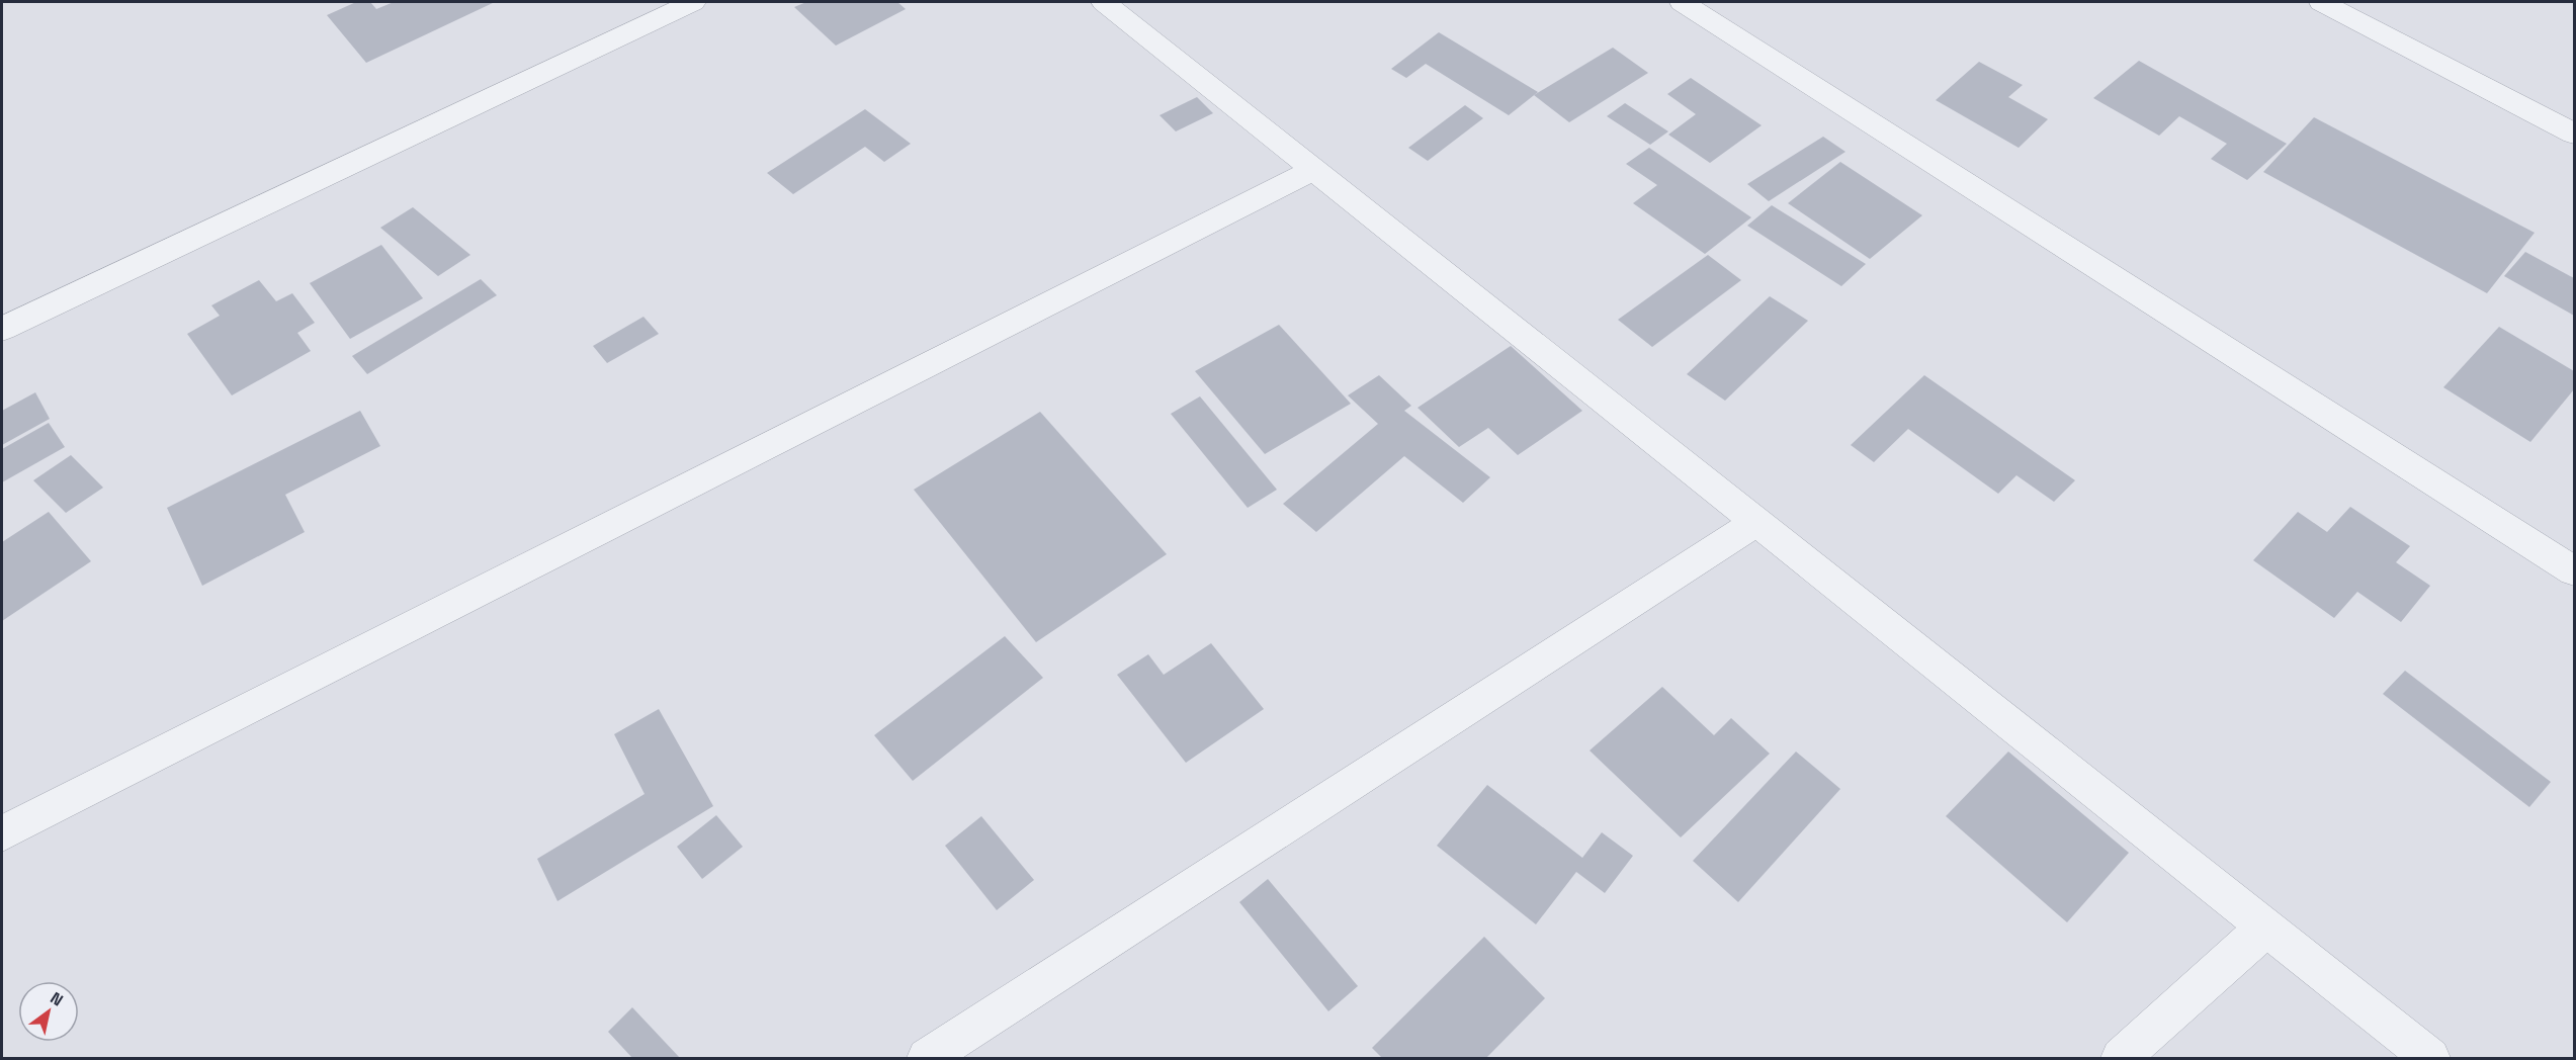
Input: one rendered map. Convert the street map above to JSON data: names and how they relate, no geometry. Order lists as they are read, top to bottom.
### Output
{
  "north": "top right"
}
